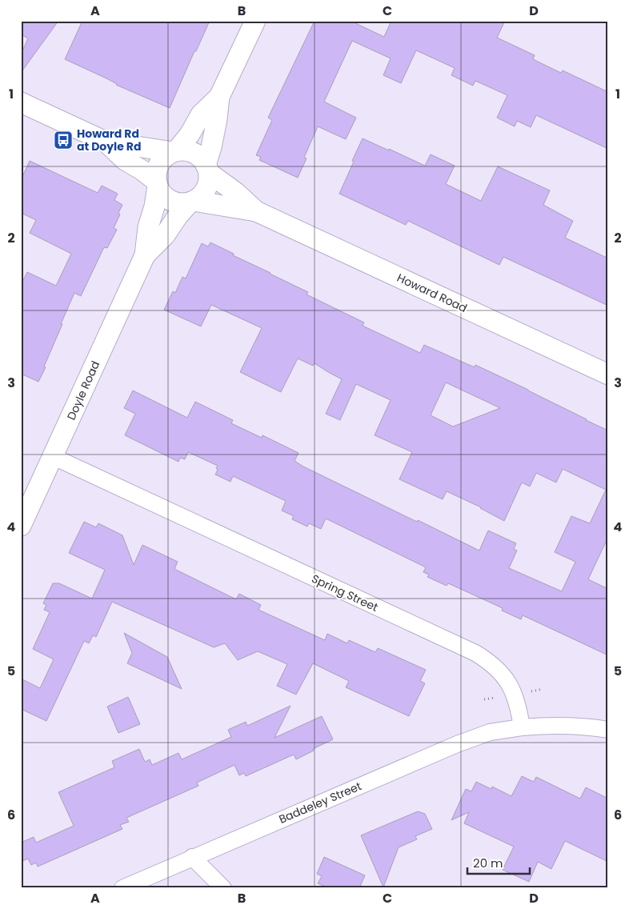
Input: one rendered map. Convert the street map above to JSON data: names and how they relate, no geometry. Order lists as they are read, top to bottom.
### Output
{
  "streets": {
    "street": [
      "Howard Road",
      "Doyle Road",
      "Spring Street",
      "Baddeley Street"
    ]
  },
  "crossings": [
    ["Howard Road", "Doyle Road"],
    ["Doyle Road", "Spring Street"],
    ["Spring Street", "Baddeley Street"]
  ],
  "places": {
    "bus stop": ["Howard Rd at Doyle Rd"]
  },
  "scale_bar": "20 m",
  "grid": {
    "columns": [
      "A",
      "B",
      "C",
      "D"
    ],
    "rows": [
      "1",
      "2",
      "3",
      "4",
      "5",
      "6"
    ]
  }
}
